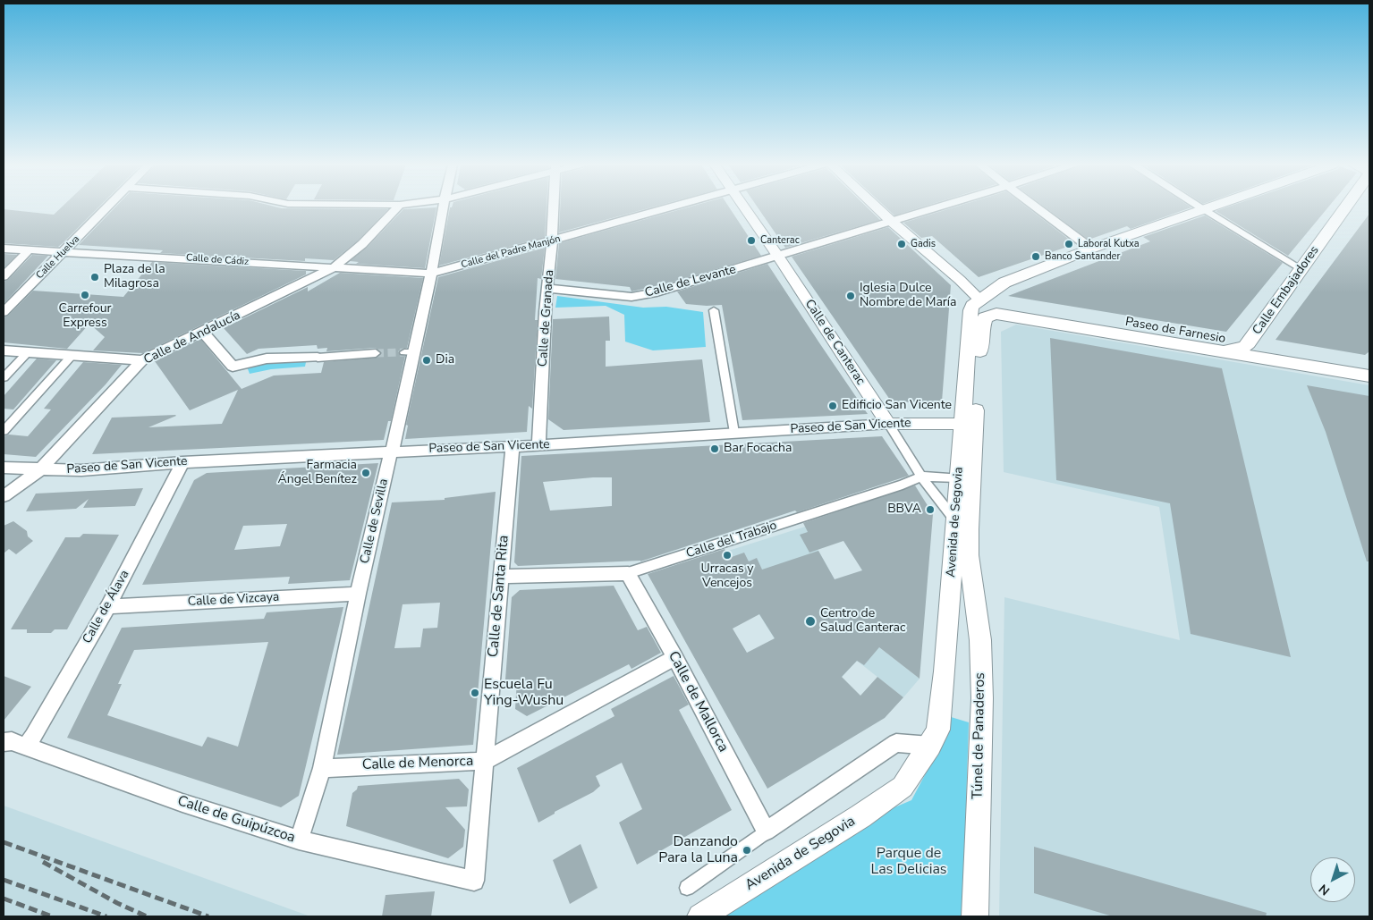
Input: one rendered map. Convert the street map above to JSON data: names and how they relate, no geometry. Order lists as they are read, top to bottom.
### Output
{
  "streets": {
    "main road": [
      "Calle Embajadores",
      "Paseo de Farnesio",
      "Avenida de Segovia",
      "Túnel de Panaderos"
    ],
    "street": [
      "Calle del Padre Manjón",
      "Calle Huelva",
      "Calle de Cádiz",
      "Calle de Levante",
      "Calle de Granada",
      "Calle de Andalucía",
      "Calle de Canterac",
      "Paseo de San Vicente",
      "Calle de Sevilla",
      "Calle del Trabajo",
      "Calle de Santa Rita",
      "Calle de Vizcaya",
      "Calle de Álava",
      "Calle de Mallorca",
      "Calle de Menorca",
      "Calle de Guipúzcoa"
    ]
  },
  "crossings": [
    ["Calle del Padre Manjón", "Calle de Cádiz"],
    ["Calle del Padre Manjón", "Calle de Granada"],
    ["Calle del Padre Manjón", "Calle de Sevilla"],
    ["Calle Huelva", "Calle de Cádiz"],
    ["Calle de Cádiz", "Calle de Andalucía"],
    ["Calle de Cádiz", "Calle de Sevilla"],
    ["Calle de Levante", "Calle de Granada"],
    ["Calle de Levante", "Calle de Canterac"],
    ["Calle Embajadores", "Paseo de Farnesio"],
    ["Calle de Granada", "Paseo de San Vicente"],
    ["Paseo de Farnesio", "Avenida de Segovia"],
    ["Calle de Andalucía", "Paseo de San Vicente"],
    ["Calle de Canterac", "Paseo de San Vicente"],
    ["Calle de Canterac", "Avenida de Segovia"],
    ["Calle de Canterac", "Calle del Trabajo"],
    ["Paseo de San Vicente", "Calle de Sevilla"],
    ["Paseo de San Vicente", "Avenida de Segovia"],
    ["Paseo de San Vicente", "Calle de Santa Rita"],
    ["Paseo de San Vicente", "Calle de Álava"],
    ["Calle de Sevilla", "Calle de Vizcaya"],
    ["Calle de Sevilla", "Calle de Menorca"],
    ["Calle de Sevilla", "Calle de Guipúzcoa"],
    ["Avenida de Segovia", "Calle del Trabajo"],
    ["Avenida de Segovia", "Túnel de Panaderos"],
    ["Calle del Trabajo", "Calle de Santa Rita"],
    ["Calle del Trabajo", "Calle de Mallorca"],
    ["Calle de Santa Rita", "Calle de Menorca"],
    ["Calle de Santa Rita", "Calle de Guipúzcoa"],
    ["Calle de Vizcaya", "Calle de Álava"],
    ["Calle de Álava", "Calle de Guipúzcoa"],
    ["Calle de Mallorca", "Calle de Menorca"]
  ],
  "parks": ["Parque de Las Delicias"],
  "places": [
    "Canterac",
    "Gadis",
    "Laboral Kutxa",
    "Banco Santander",
    "Plaza de la Milagrosa",
    "Carrefour Express",
    "Iglesia Dulce Nombre de María",
    "Dia",
    "Edificio San Vicente",
    "Bar Focacha",
    "Farmacia Ángel Benítez",
    "BBVA",
    "Urracas y Vencejos",
    "Centro de Salud Canterac",
    "Escuela Fu Ying-Wushu",
    "Danzando Para la Luna"
  ],
  "north": "bottom left"
}
